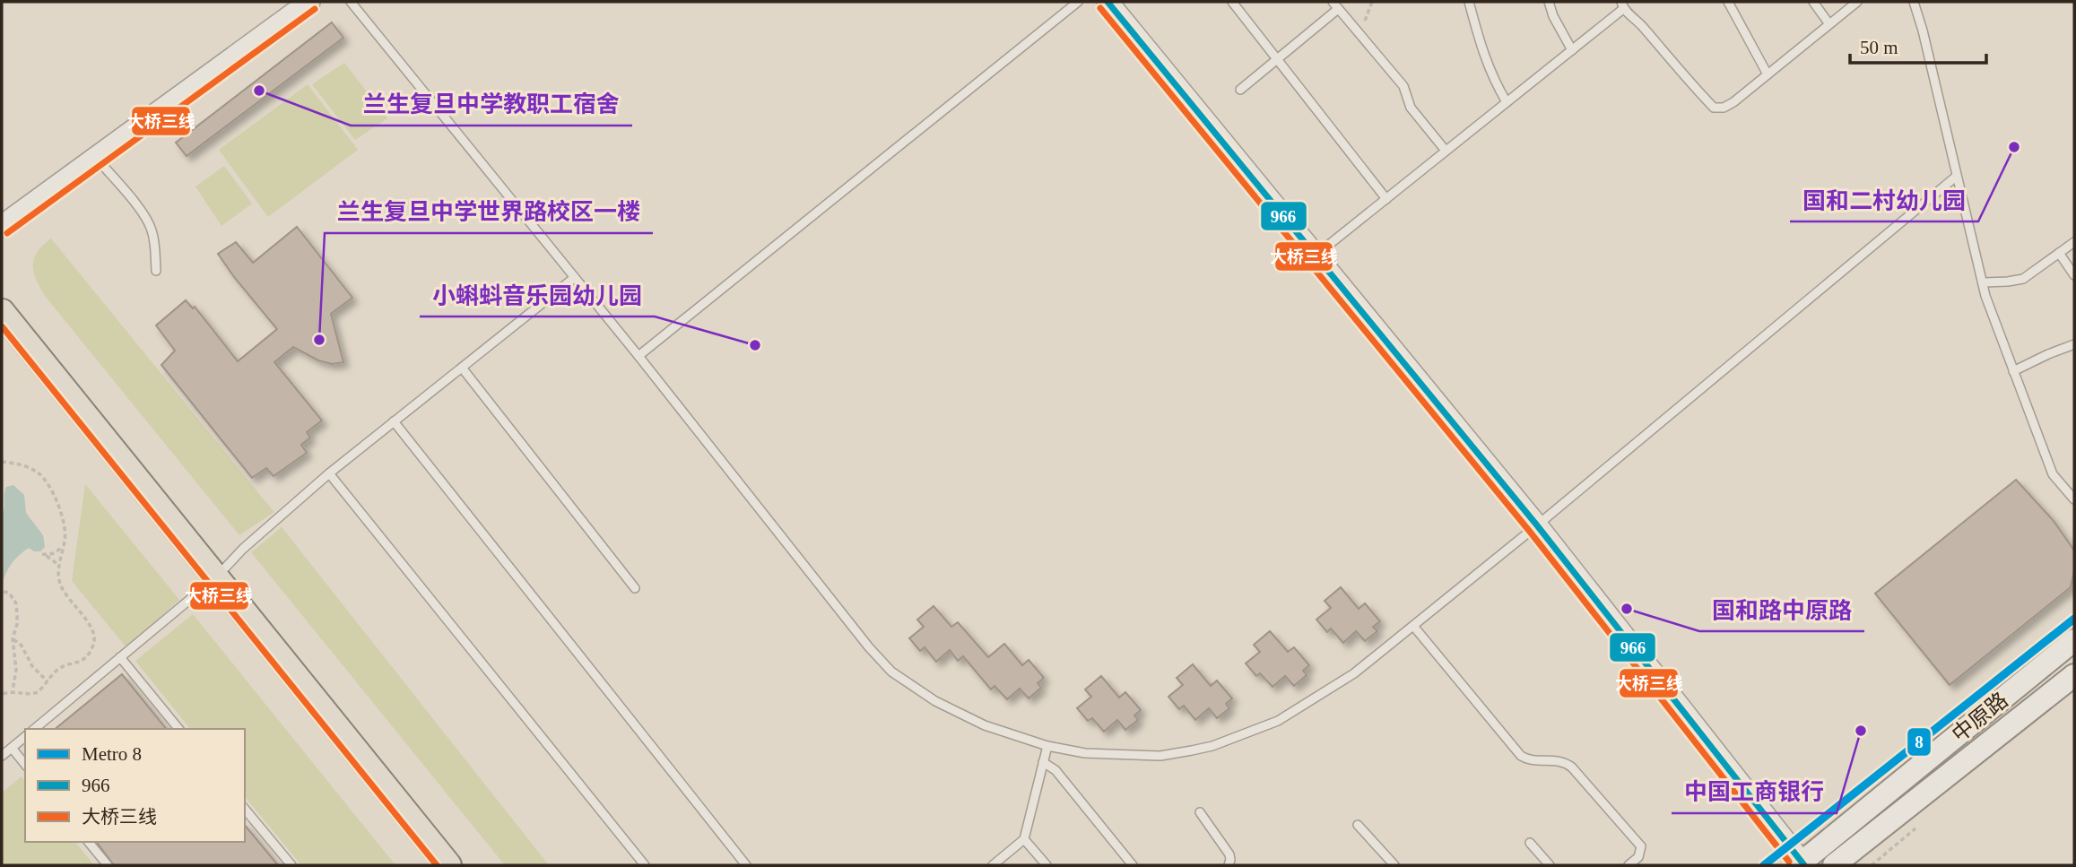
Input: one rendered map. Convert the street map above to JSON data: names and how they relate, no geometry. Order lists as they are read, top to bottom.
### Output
{
  "streets": {
    "main road": ["中原路"]
  },
  "places": [
    "兰生复旦中学教职工宿舍",
    "国和二村幼儿园",
    "兰生复旦中学世界路校区一楼",
    "小蝌蚪音乐园幼儿园",
    "国和路中原路",
    "中国工商银行"
  ],
  "lines": ["transit line 966", "transit line 大桥三线", "metro line 8"],
  "legend": ["Metro 8", "966", "大桥三线"],
  "scale_bar": "50 m"
}
